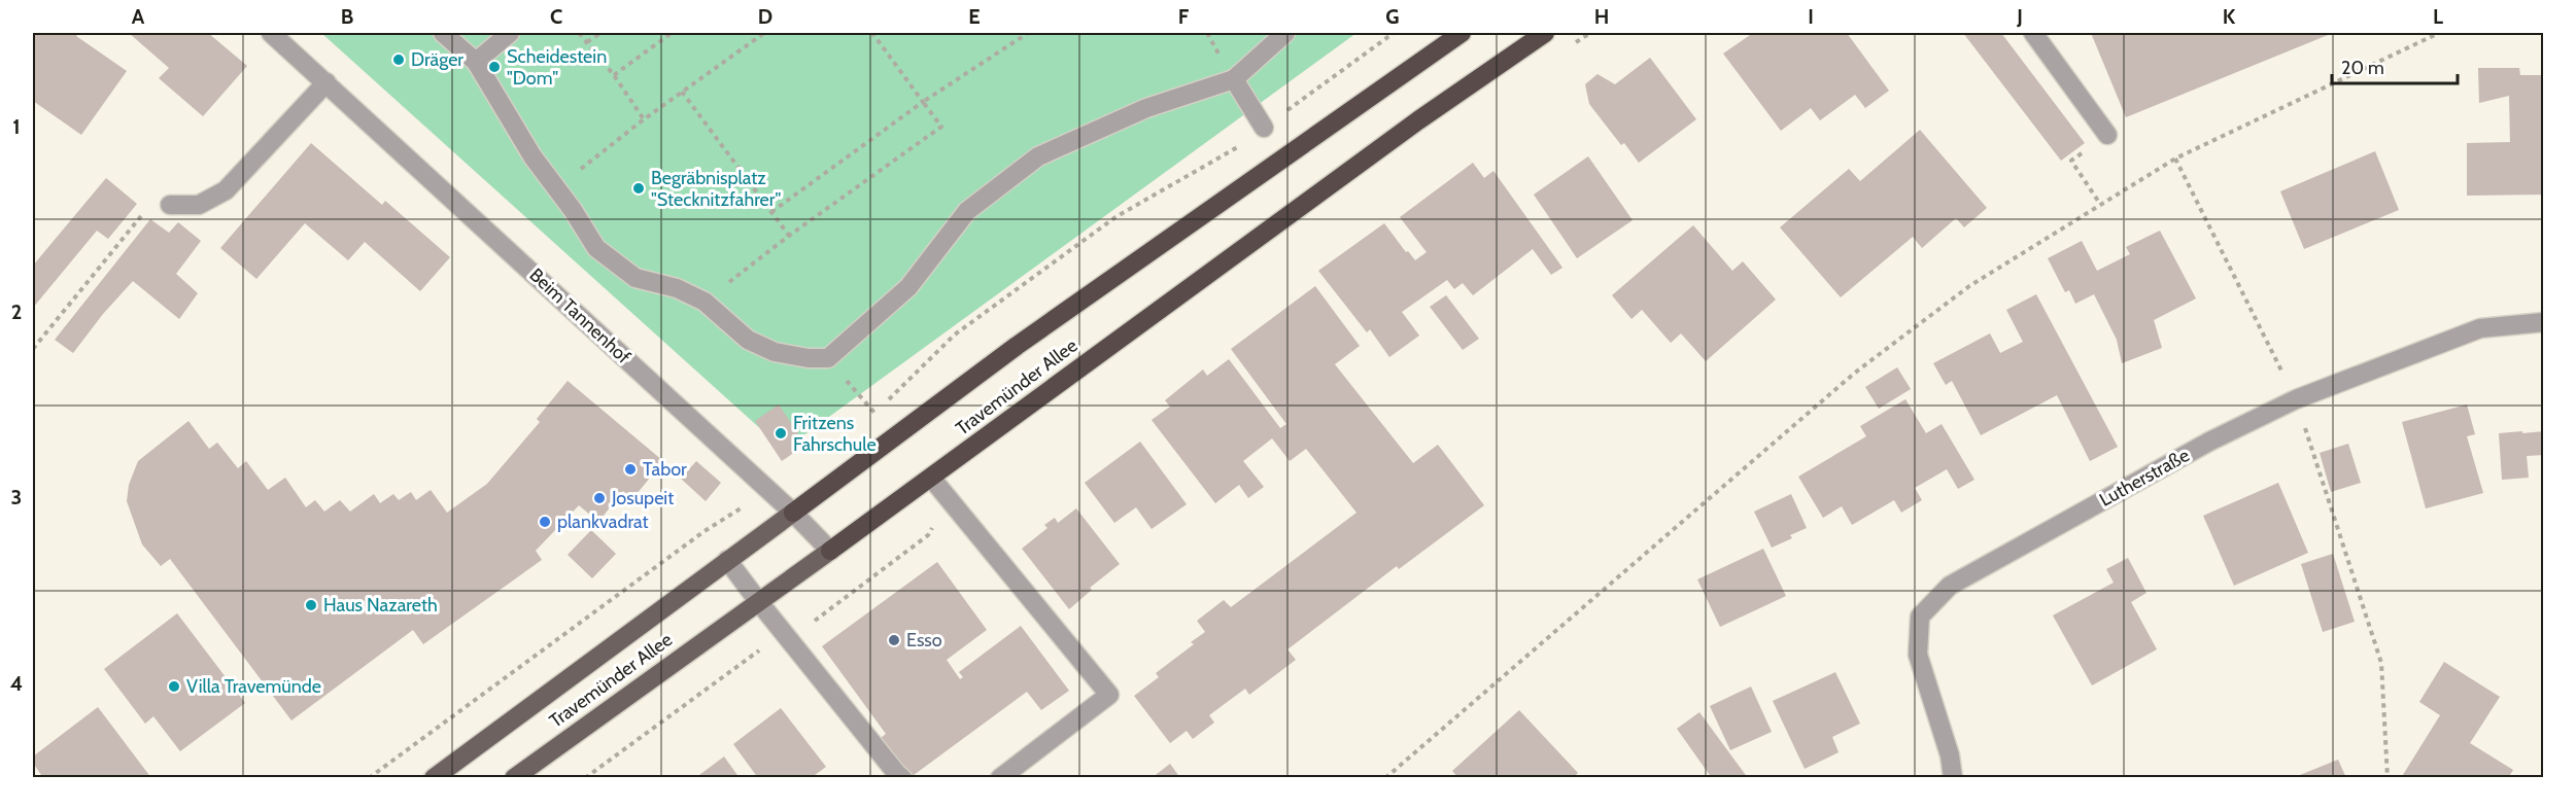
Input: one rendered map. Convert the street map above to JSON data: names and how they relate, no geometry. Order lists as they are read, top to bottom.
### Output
{
  "streets": {
    "highway": ["Travemünder Allee"],
    "street": ["Beim Tannenhof", "Lutherstraße"]
  },
  "crossings": [
    ["Beim Tannenhof", "Travemünder Allee"]
  ],
  "places": [
    "Dräger",
    "Scheidestein \"Dom\"",
    "Begräbnisplatz \"Stecknitzfahrer\"",
    "Fritzens Fahrschule",
    "Tabor",
    "Josupeit",
    "plankvadrat",
    "Haus Nazareth",
    "Esso",
    "Villa Travemünde"
  ],
  "scale_bar": "20 m",
  "grid": {
    "columns": [
      "A",
      "B",
      "C",
      "D",
      "E",
      "F",
      "G",
      "H",
      "I",
      "J",
      "K",
      "L"
    ],
    "rows": [
      "1",
      "2",
      "3",
      "4"
    ]
  }
}
